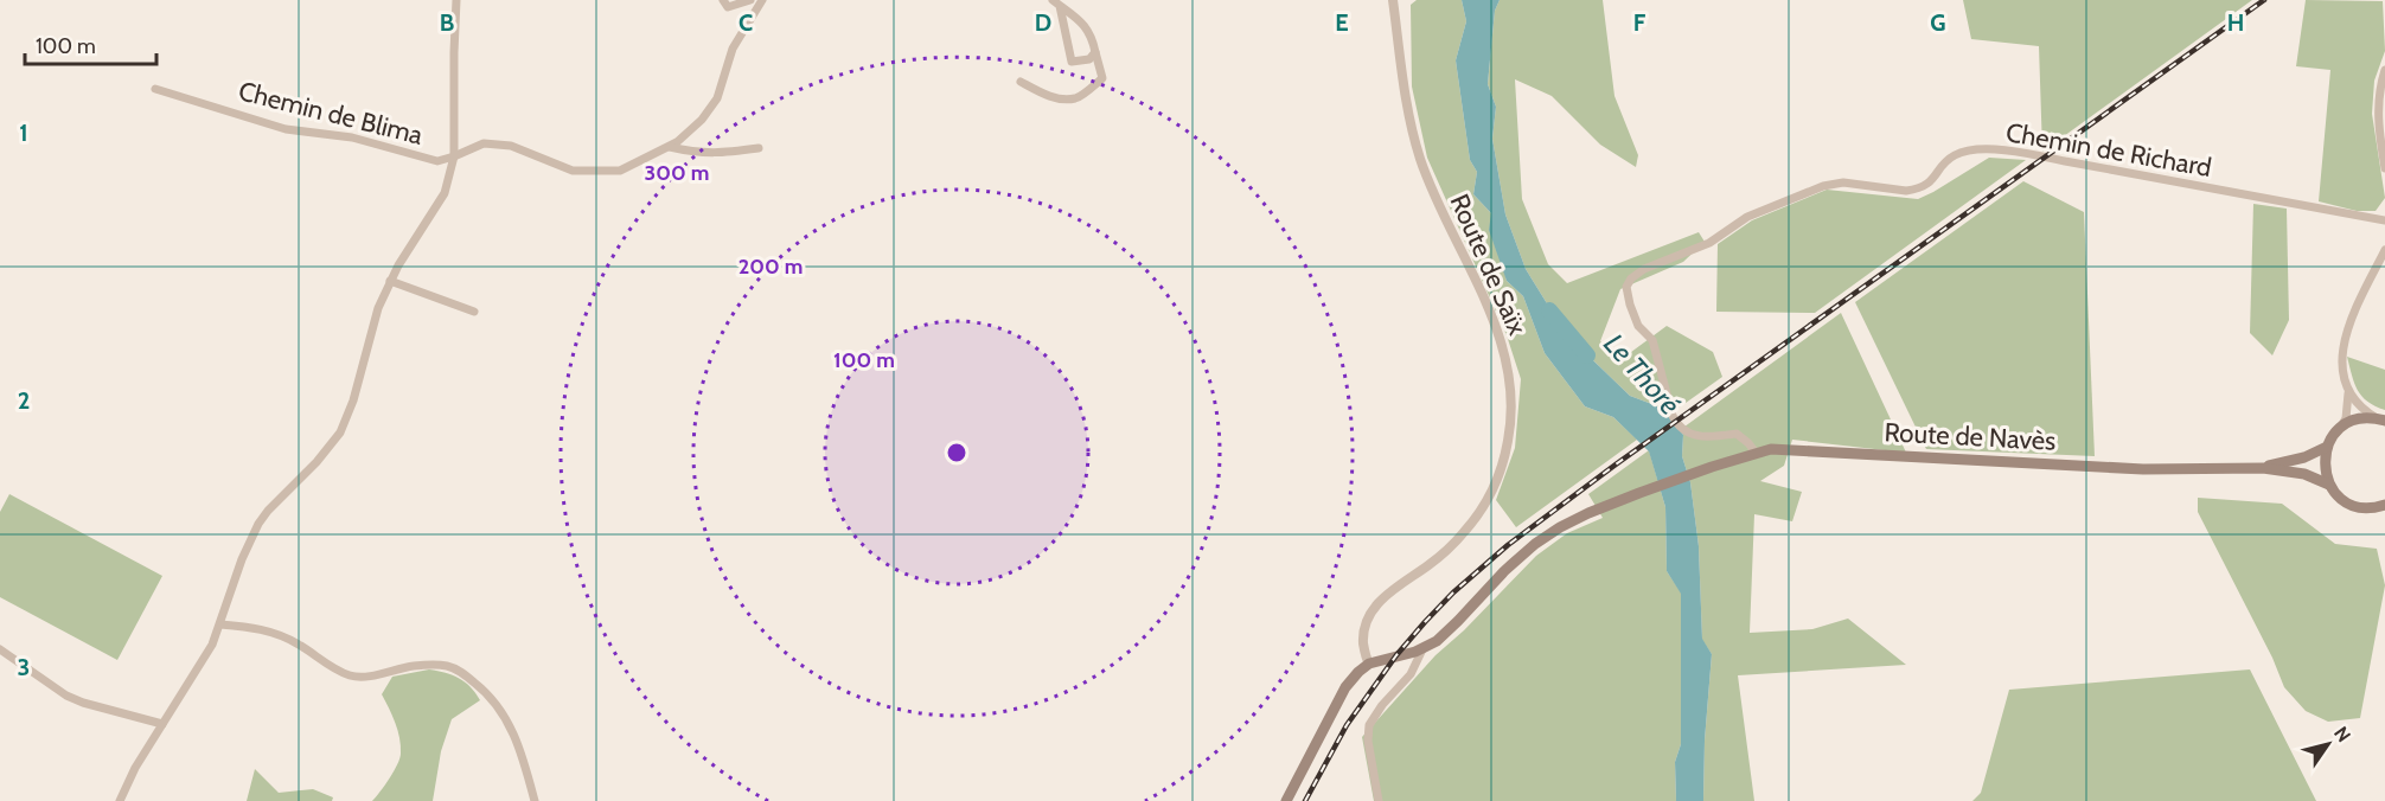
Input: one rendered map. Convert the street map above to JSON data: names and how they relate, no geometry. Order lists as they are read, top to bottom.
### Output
{
  "streets": {
    "main road": ["Route de Navès"],
    "street": ["Chemin de Blima", "Chemin de Richard", "Route de Saïx"]
  },
  "crossings": [
    ["Chemin de Richard", "Route de Navès"]
  ],
  "water": ["Le Thoré"],
  "scale_bar": "100 m",
  "north": "top right",
  "grid": {
    "columns": [
      "B",
      "C",
      "D",
      "E",
      "F",
      "G",
      "H"
    ],
    "rows": ["1", "2", "3"]
  },
  "rings": ["300 m", "200 m", "100 m"]
}
